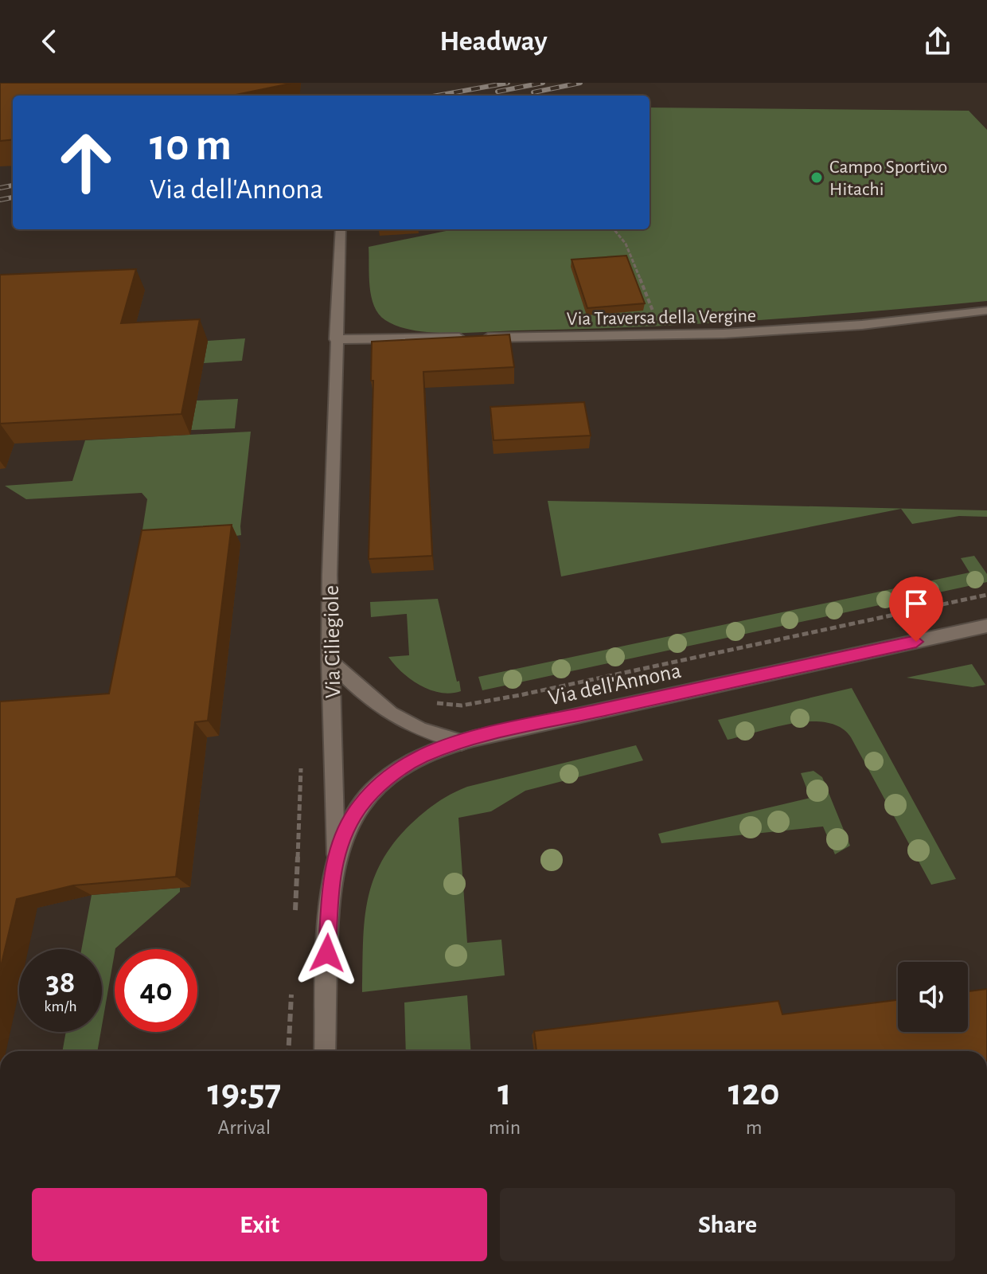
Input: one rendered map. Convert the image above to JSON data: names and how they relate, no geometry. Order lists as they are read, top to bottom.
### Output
{
  "streets": {
    "street": ["Via Traversa della Vergine", "Via Ciliegiole", "Via dell'Annona"]
  },
  "crossings": [
    ["Via Traversa della Vergine", "Via Ciliegiole"],
    ["Via Ciliegiole", "Via dell'Annona"]
  ],
  "places": ["Campo Sportivo Hitachi"],
  "page": {
    "header": "Headway",
    "turn": ["10 m", "Via dell'Annona"],
    "speed": "38 km/h",
    "limit": "40",
    "eta": [
      "19:57",
      "Arrival",
      "1",
      "min",
      "120",
      "m"
    ],
    "buttons": ["Exit", "Share"]
  }
}
